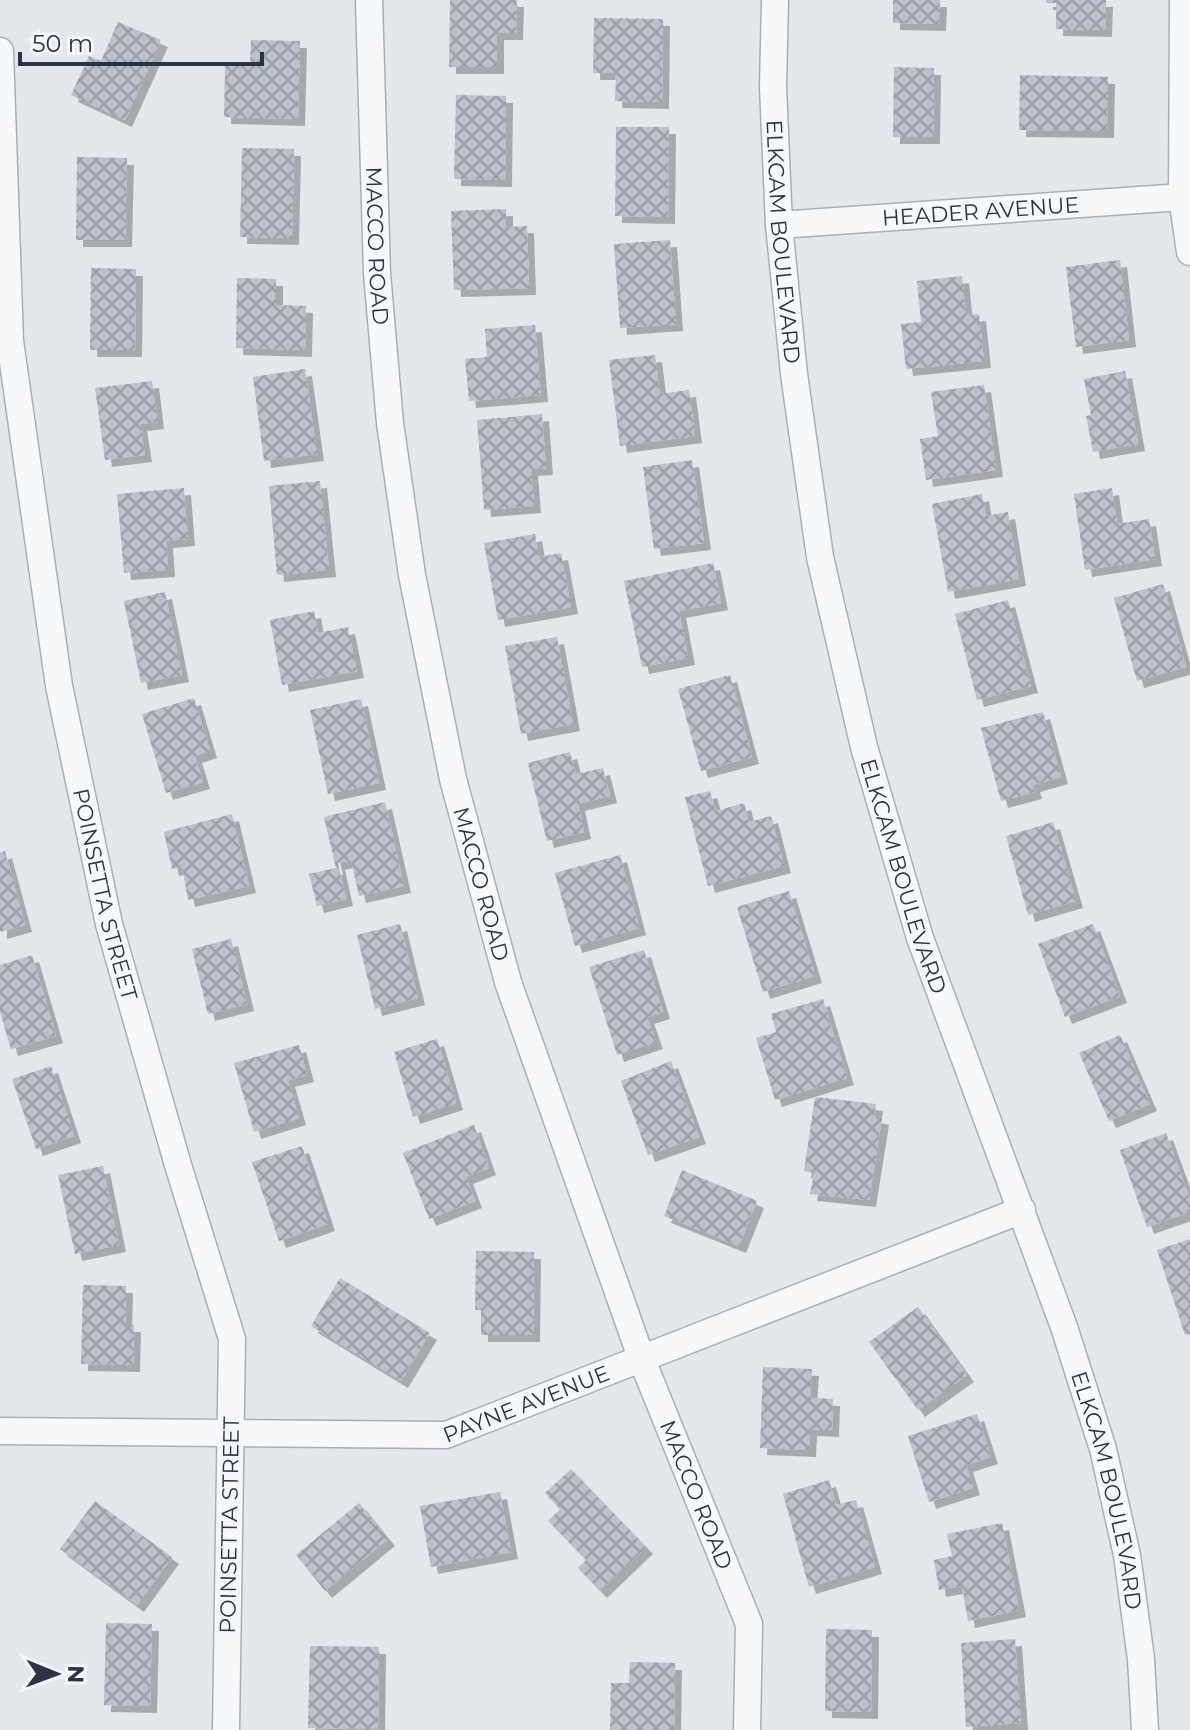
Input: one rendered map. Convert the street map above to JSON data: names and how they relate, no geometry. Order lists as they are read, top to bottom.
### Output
{
  "streets": {
    "street": [
      "HEADER AVENUE",
      "ELKCAM BOULEVARD",
      "MACCO ROAD",
      "POINSETTA STREET",
      "PAYNE AVENUE"
    ]
  },
  "crossings": [
    ["HEADER AVENUE", "ELKCAM BOULEVARD"],
    ["ELKCAM BOULEVARD", "PAYNE AVENUE"],
    ["MACCO ROAD", "PAYNE AVENUE"],
    ["POINSETTA STREET", "PAYNE AVENUE"]
  ],
  "scale_bar": "50 m",
  "north": "right"
}
